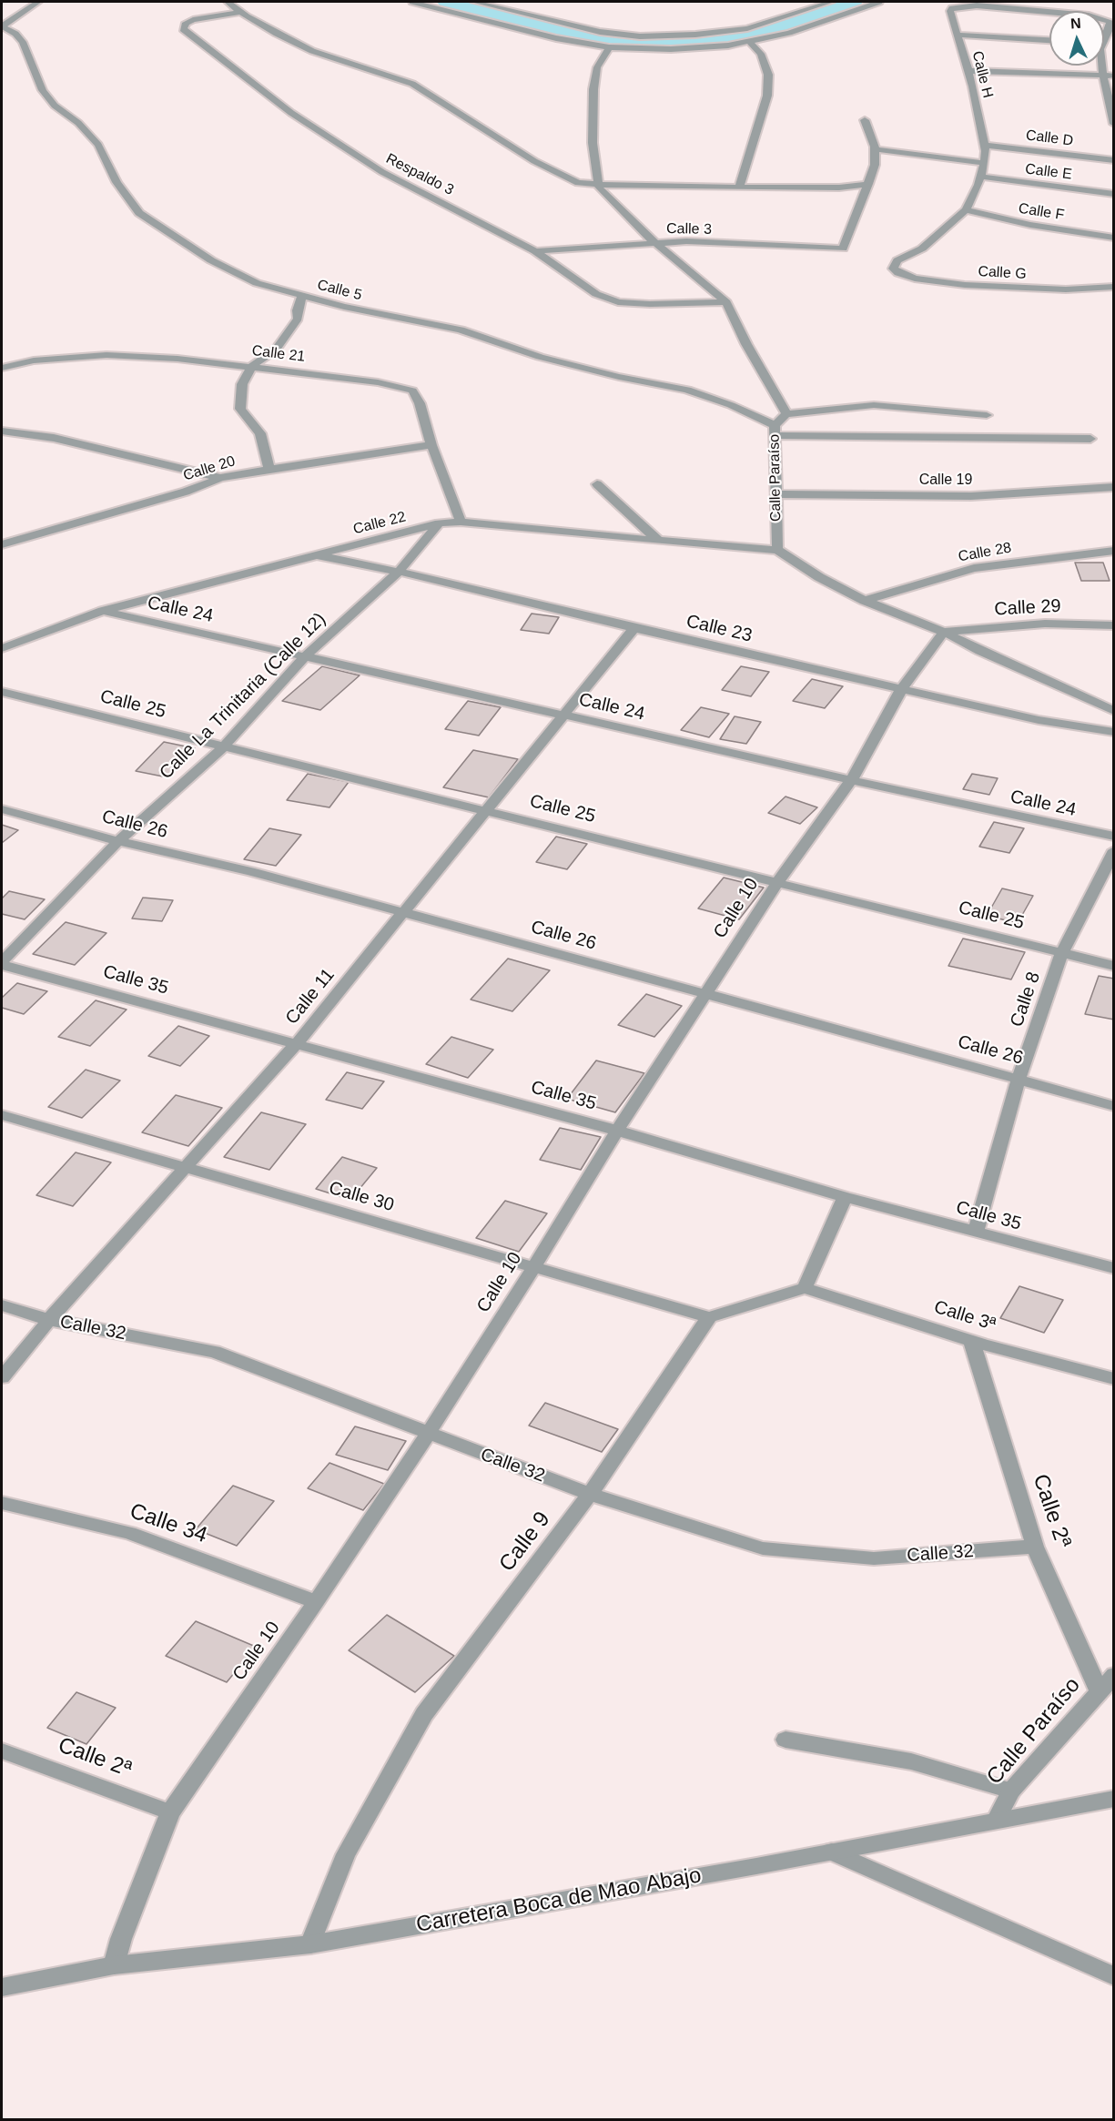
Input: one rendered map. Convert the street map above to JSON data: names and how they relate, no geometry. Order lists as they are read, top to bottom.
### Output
{
  "streets": {
    "street": [
      "Calle H",
      "Calle D",
      "Calle E",
      "Respaldo 3",
      "Calle F",
      "Calle 3",
      "Calle G",
      "Calle 5",
      "Calle 21",
      "Calle 20",
      "Calle Paraíso",
      "Calle 19",
      "Calle 22",
      "Calle 28",
      "Calle 29",
      "Calle 24",
      "Calle 23",
      "Calle La Trinitaria (Calle 12)",
      "Calle 25",
      "Calle 26",
      "Calle 10",
      "Calle 35",
      "Calle 11",
      "Calle 8",
      "Calle 30",
      "Calle 3ª",
      "Calle 32",
      "Calle 2ª",
      "Calle 34",
      "Calle 9",
      "Carretera Boca de Mao Abajo"
    ]
  },
  "crossings": [
    ["Calle H", "Calle D"],
    ["Calle H", "Calle E"],
    ["Calle H", "Calle F"],
    ["Calle H", "Calle G"],
    ["Respaldo 3", "Calle 3"],
    ["Respaldo 3", "Calle Paraíso"],
    ["Calle 3", "Calle Paraíso"],
    ["Calle 5", "Calle Paraíso"],
    ["Calle 21", "Calle 20"],
    ["Calle 21", "Calle 22"],
    ["Calle Paraíso", "Calle 19"],
    ["Calle Paraíso", "Calle 22"],
    ["Calle Paraíso", "Calle 2ª"],
    ["Calle Paraíso", "Carretera Boca de Mao Abajo"],
    ["Calle 22", "Calle 24"],
    ["Calle 22", "Calle 23"],
    ["Calle 22", "Calle La Trinitaria (Calle 12)"],
    ["Calle 29", "Calle 10"],
    ["Calle 24", "Calle La Trinitaria (Calle 12)"],
    ["Calle 24", "Calle 10"],
    ["Calle 24", "Calle 11"],
    ["Calle 23", "Calle La Trinitaria (Calle 12)"],
    ["Calle 23", "Calle 10"],
    ["Calle 23", "Calle 11"],
    ["Calle La Trinitaria (Calle 12)", "Calle 25"],
    ["Calle La Trinitaria (Calle 12)", "Calle 26"],
    ["Calle La Trinitaria (Calle 12)", "Calle 35"],
    ["Calle 25", "Calle 10"],
    ["Calle 25", "Calle 11"],
    ["Calle 25", "Calle 8"],
    ["Calle 26", "Calle 10"],
    ["Calle 26", "Calle 11"],
    ["Calle 26", "Calle 8"],
    ["Calle 10", "Calle 35"],
    ["Calle 10", "Calle 30"],
    ["Calle 10", "Calle 32"],
    ["Calle 10", "Calle 2ª"],
    ["Calle 10", "Calle 34"],
    ["Calle 10", "Carretera Boca de Mao Abajo"],
    ["Calle 35", "Calle 11"],
    ["Calle 35", "Calle 8"],
    ["Calle 11", "Calle 30"],
    ["Calle 11", "Calle 32"],
    ["Calle 30", "Calle 9"],
    ["Calle 3ª", "Calle 2ª"],
    ["Calle 32", "Calle 2ª"],
    ["Calle 32", "Calle 9"],
    ["Calle 9", "Carretera Boca de Mao Abajo"]
  ],
  "north": "top"
}
